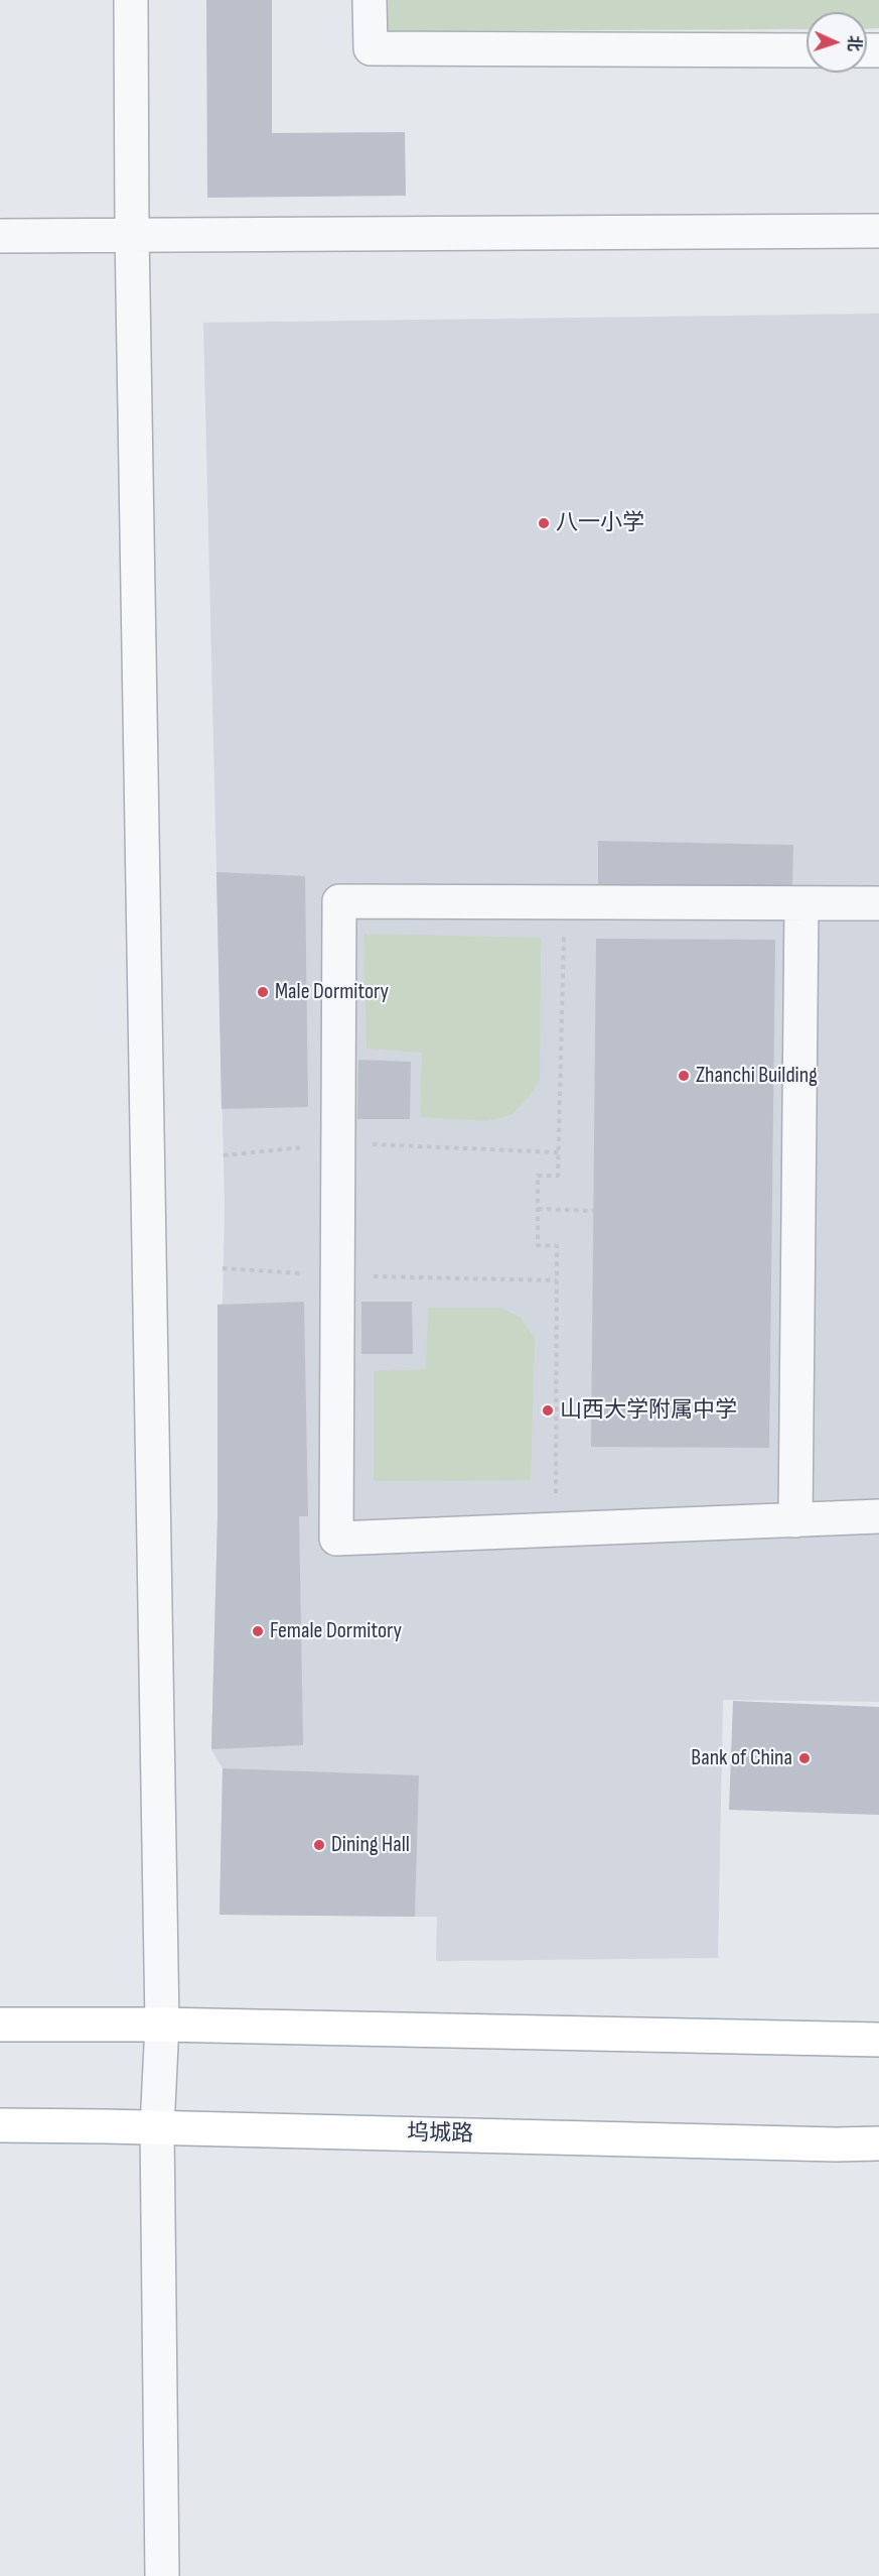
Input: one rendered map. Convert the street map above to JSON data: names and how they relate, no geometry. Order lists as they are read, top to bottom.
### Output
{
  "streets": {
    "main road": ["坞城路"]
  },
  "places": [
    "八一小学",
    "Male Dormitory",
    "Zhanchi Building",
    "山西大学附属中学",
    "Female Dormitory",
    "Bank of China",
    "Dining Hall"
  ],
  "north": "right"
}
